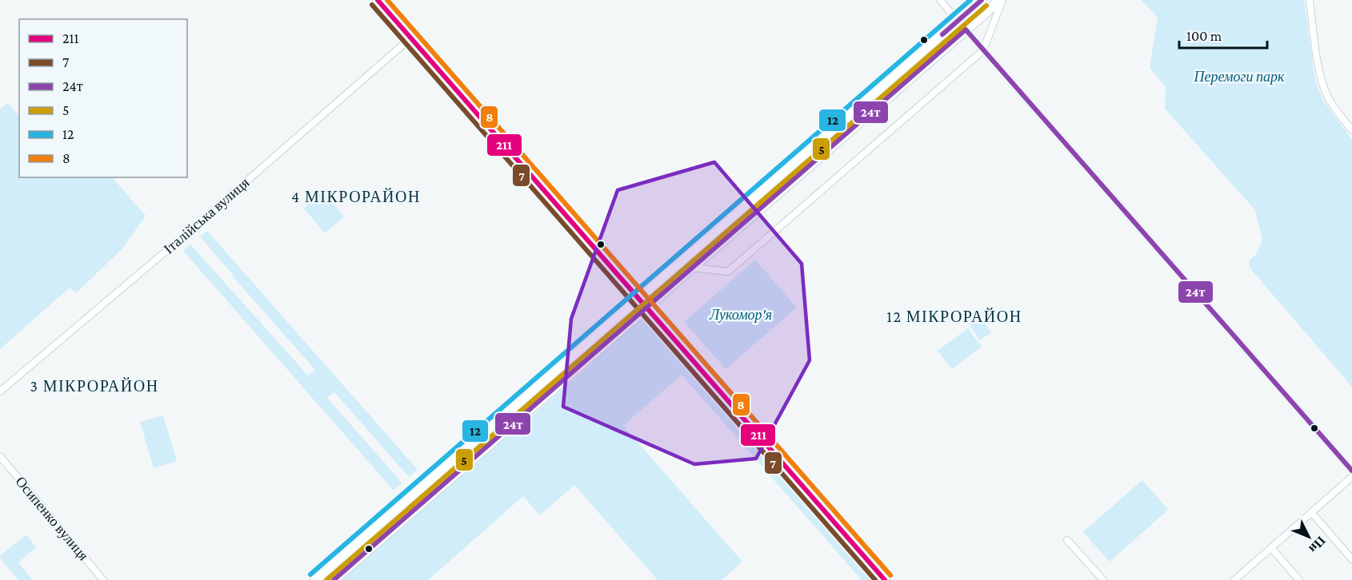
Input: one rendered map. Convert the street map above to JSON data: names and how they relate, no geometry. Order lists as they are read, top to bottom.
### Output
{
  "streets": {
    "street": ["Італійська вулиця", "Осипенко вулиця"]
  },
  "districts": ["4 МІКРОРАЙОН", "12 МІКРОРАЙОН", "3 МІКРОРАЙОН"],
  "parks": ["Перемоги парк", "Лукомор'я"],
  "lines": [
    "transit line 211",
    "transit line 24т",
    "transit line 12",
    "transit line 8",
    "transit line 7",
    "transit line 5"
  ],
  "legend": [
    "211",
    "7",
    "24т",
    "5",
    "12",
    "8"
  ],
  "scale_bar": "100 m",
  "north": "bottom right"
}
